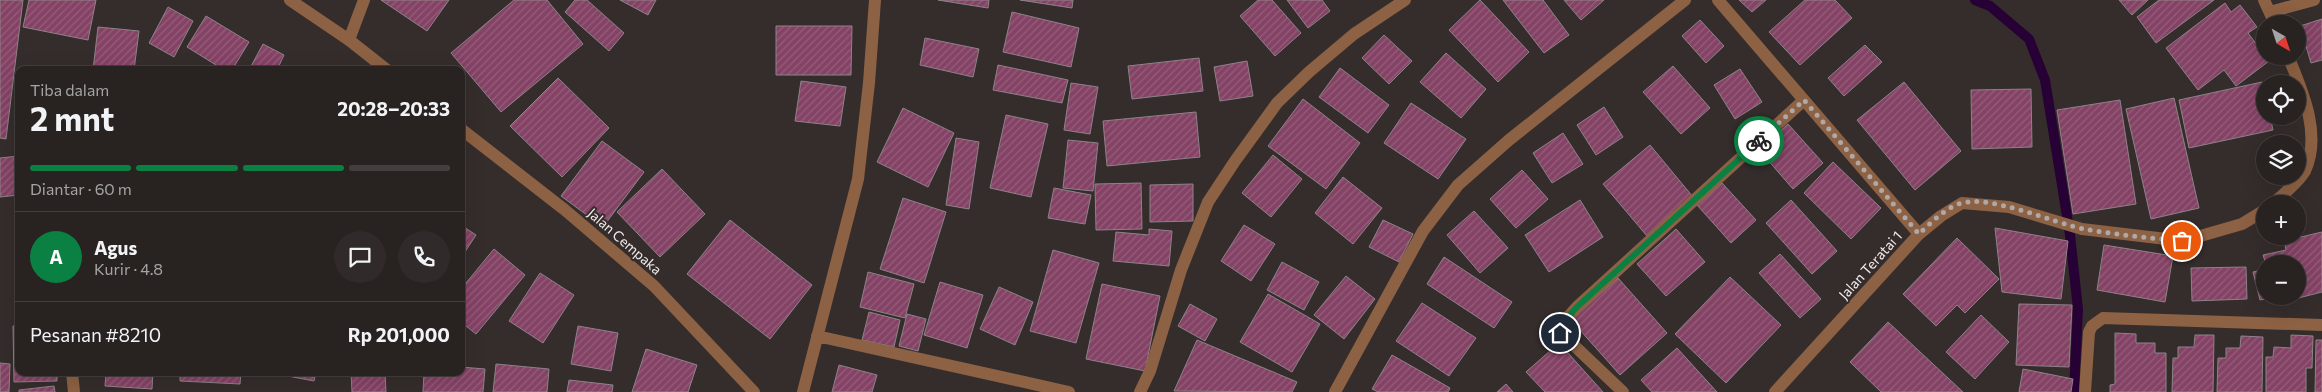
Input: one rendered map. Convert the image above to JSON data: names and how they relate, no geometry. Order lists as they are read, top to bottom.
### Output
{
  "streets": {
    "street": ["Jalan Cempaka", "Jalan Teratai 1"]
  },
  "north": "bottom right",
  "page": {
    "map_buttons": ["+", "−"],
    "heading": ["2 mnt", "Tiba dalam", "20:28–20:33"],
    "panel": [
      "Agus",
      "Kurir · 4.8",
      "Pesanan #8210",
      "Rp 201,000"
    ],
    "bar": "Diantar · 60 m",
    "round": "A"
  }
}
